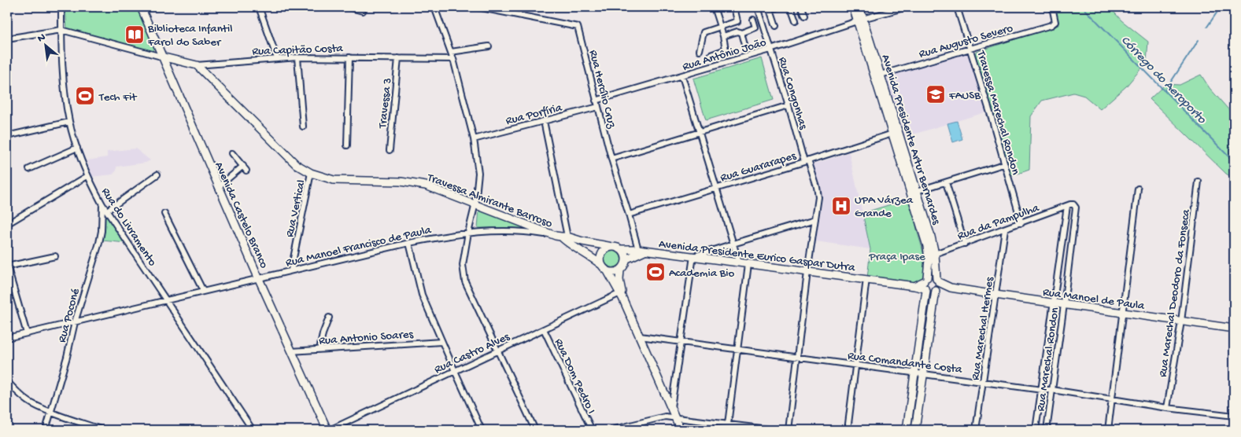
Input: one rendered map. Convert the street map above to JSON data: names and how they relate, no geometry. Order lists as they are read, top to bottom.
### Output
{
  "streets": {
    "street": [
      "Rua Augusto Severo",
      "Rua Capitão Costa",
      "Rua Antônio João",
      "Rua Hercílio Cruz",
      "Rua Congonhas",
      "Travessa 3",
      "Travessa Marechal Rondon",
      "Rua Porfíria",
      "Avenida Presidente Artur Bernardes",
      "Rua Guararapes",
      "Travessa Almirante Barroso",
      "Rua Vertical",
      "Avenida Castelo Branco",
      "Rua da Pampulha",
      "Rua do Livramento",
      "Rua Manoel Francisco de Paula",
      "Avenida Presidente Eurico Gaspar Dutra",
      "Rua Marechal Deodoro da Fonseca",
      "Rua Manoel de Paula",
      "Rua Poconé",
      "Rua Marechal Hermes",
      "Rua Antonio Soares",
      "Rua Castro Alves",
      "Rua Marechal Rondon",
      "Rua Comandante Costa",
      "Rua Dom Pedro I"
    ]
  },
  "crossings": [
    ["Rua Augusto Severo", "Travessa Marechal Rondon"],
    ["Rua Augusto Severo", "Avenida Presidente Artur Bernardes"],
    ["Rua Capitão Costa", "Travessa 3"],
    ["Rua Capitão Costa", "Travessa Almirante Barroso"],
    ["Rua Capitão Costa", "Avenida Castelo Branco"],
    ["Rua Capitão Costa", "Rua do Livramento"],
    ["Rua Antônio João", "Rua Hercílio Cruz"],
    ["Rua Antônio João", "Rua Congonhas"],
    ["Rua Antônio João", "Avenida Presidente Artur Bernardes"],
    ["Rua Hercílio Cruz", "Rua Porfíria"],
    ["Rua Hercílio Cruz", "Rua Guararapes"],
    ["Rua Hercílio Cruz", "Avenida Presidente Eurico Gaspar Dutra"],
    ["Rua Congonhas", "Rua Guararapes"],
    ["Rua Congonhas", "Avenida Presidente Eurico Gaspar Dutra"],
    ["Rua Congonhas", "Rua Comandante Costa"],
    ["Travessa Marechal Rondon", "Rua da Pampulha"],
    ["Avenida Presidente Artur Bernardes", "Rua Guararapes"],
    ["Avenida Presidente Artur Bernardes", "Rua da Pampulha"],
    ["Avenida Presidente Artur Bernardes", "Avenida Presidente Eurico Gaspar Dutra"],
    ["Avenida Presidente Artur Bernardes", "Rua Manoel de Paula"],
    ["Avenida Presidente Artur Bernardes", "Rua Comandante Costa"],
    ["Travessa Almirante Barroso", "Rua Vertical"],
    ["Travessa Almirante Barroso", "Rua Manoel Francisco de Paula"],
    ["Rua Vertical", "Rua Manoel Francisco de Paula"],
    ["Avenida Castelo Branco", "Rua Manoel Francisco de Paula"],
    ["Avenida Castelo Branco", "Rua Antonio Soares"],
    ["Avenida Castelo Branco", "Rua Castro Alves"],
    ["Rua da Pampulha", "Rua Marechal Hermes"],
    ["Rua da Pampulha", "Rua Marechal Rondon"],
    ["Rua do Livramento", "Rua Manoel Francisco de Paula"],
    ["Rua do Livramento", "Rua Poconé"],
    ["Rua Manoel Francisco de Paula", "Rua Poconé"],
    ["Rua Marechal Deodoro da Fonseca", "Rua Manoel de Paula"],
    ["Rua Marechal Deodoro da Fonseca", "Rua Comandante Costa"],
    ["Rua Manoel de Paula", "Rua Marechal Hermes"],
    ["Rua Manoel de Paula", "Rua Marechal Rondon"],
    ["Rua Marechal Hermes", "Rua Comandante Costa"],
    ["Rua Castro Alves", "Rua Dom Pedro I"],
    ["Rua Marechal Rondon", "Rua Comandante Costa"]
  ],
  "water": ["Córrego do Aeroporto"],
  "parks": ["Praça Ipase"],
  "places": {
    "library": ["Biblioteca Infantil Farol do Saber"],
    "school or university": ["FAUSB"],
    "sports": ["Tech Fit", "Academia Bio"],
    "hospital": ["UPA Várzea Grande"]
  },
  "north": "top left"
}
